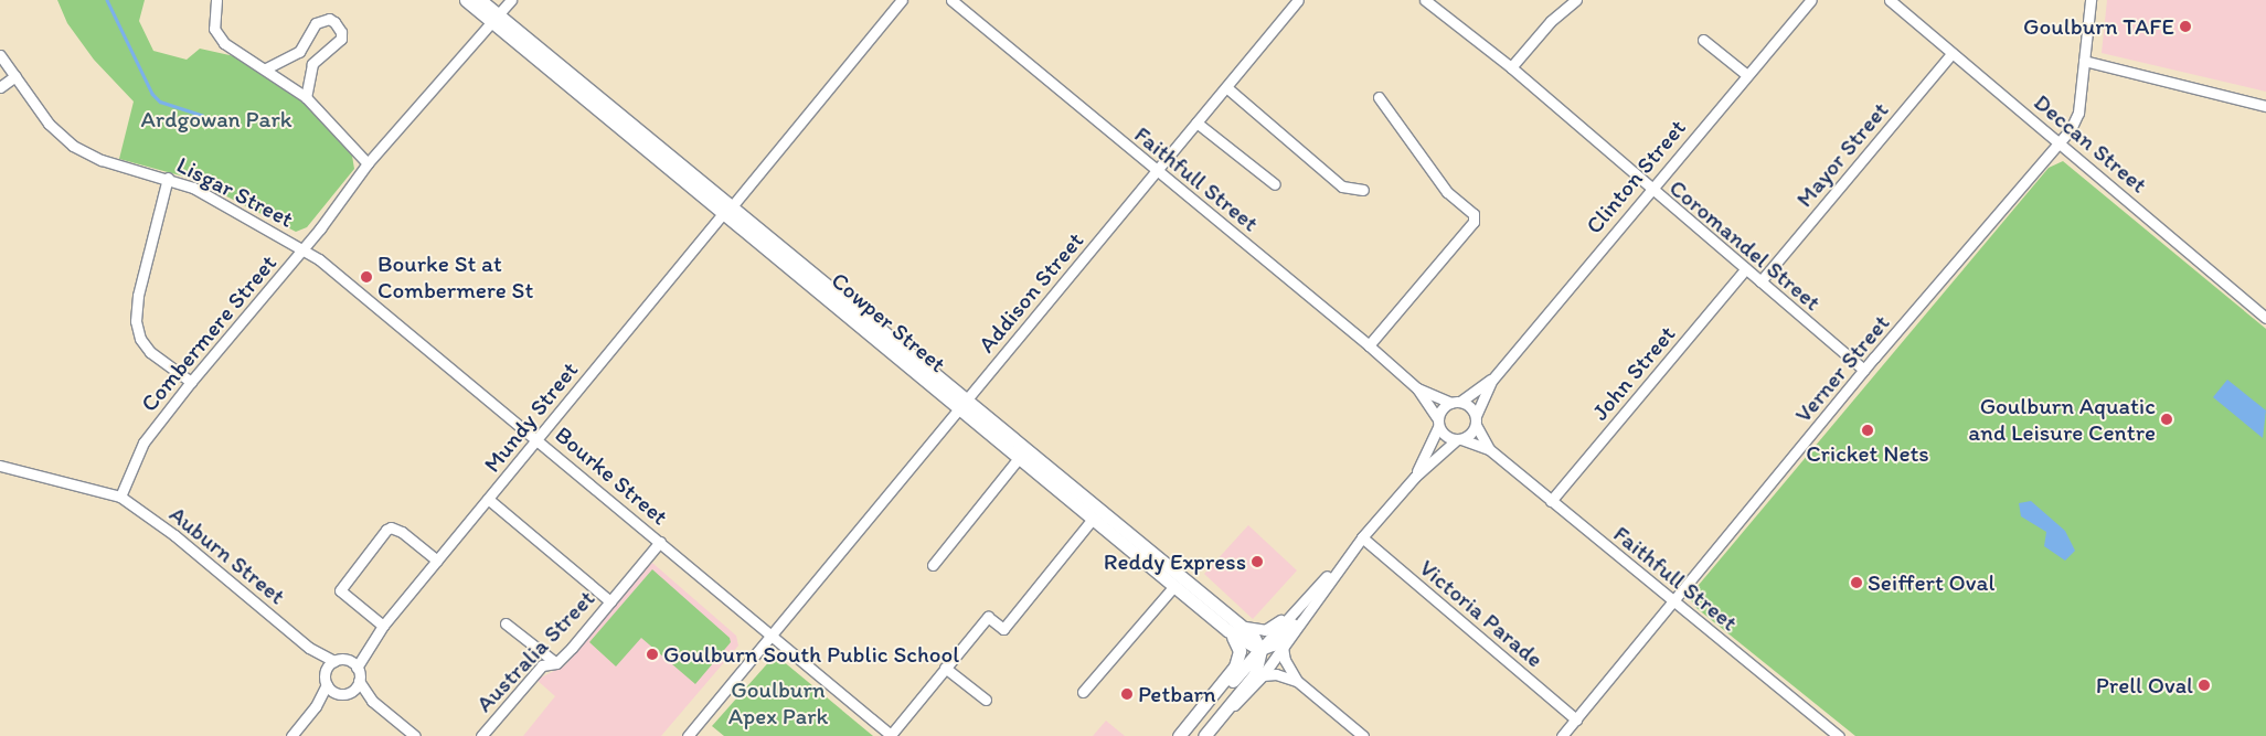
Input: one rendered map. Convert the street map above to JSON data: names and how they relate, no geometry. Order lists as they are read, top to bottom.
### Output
{
  "streets": {
    "main road": ["Cowper Street"],
    "street": [
      "Deccan Street",
      "Mayor Street",
      "Clinton Street",
      "Faithfull Street",
      "Lisgar Street",
      "Coromandel Street",
      "Addison Street",
      "Combermere Street",
      "Verner Street",
      "John Street",
      "Mundy Street",
      "Bourke Street",
      "Auburn Street",
      "Victoria Parade",
      "Australia Street"
    ]
  },
  "crossings": [
    ["Deccan Street", "Mayor Street"],
    ["Deccan Street", "Verner Street"],
    ["Mayor Street", "Coromandel Street"],
    ["Clinton Street", "Faithfull Street"],
    ["Clinton Street", "Coromandel Street"],
    ["Faithfull Street", "Addison Street"],
    ["Faithfull Street", "Verner Street"],
    ["Faithfull Street", "John Street"],
    ["Lisgar Street", "Combermere Street"],
    ["Lisgar Street", "Bourke Street"],
    ["Coromandel Street", "Verner Street"],
    ["Coromandel Street", "John Street"],
    ["Addison Street", "Cowper Street"],
    ["Addison Street", "Bourke Street"],
    ["Cowper Street", "Combermere Street"],
    ["Cowper Street", "Mundy Street"],
    ["Combermere Street", "Bourke Street"],
    ["Combermere Street", "Auburn Street"],
    ["Verner Street", "Victoria Parade"],
    ["Mundy Street", "Bourke Street"],
    ["Mundy Street", "Auburn Street"],
    ["Bourke Street", "Australia Street"]
  ],
  "parks": ["Ardgowan Park", "Goulburn Apex Park"],
  "places": [
    "Goulburn TAFE",
    "Bourke St at Combermere St",
    "Goulburn Aquatic and Leisure Centre",
    "Cricket Nets",
    "Reddy Express",
    "Seiffert Oval",
    "Goulburn South Public School",
    "Prell Oval",
    "Petbarn"
  ]
}
